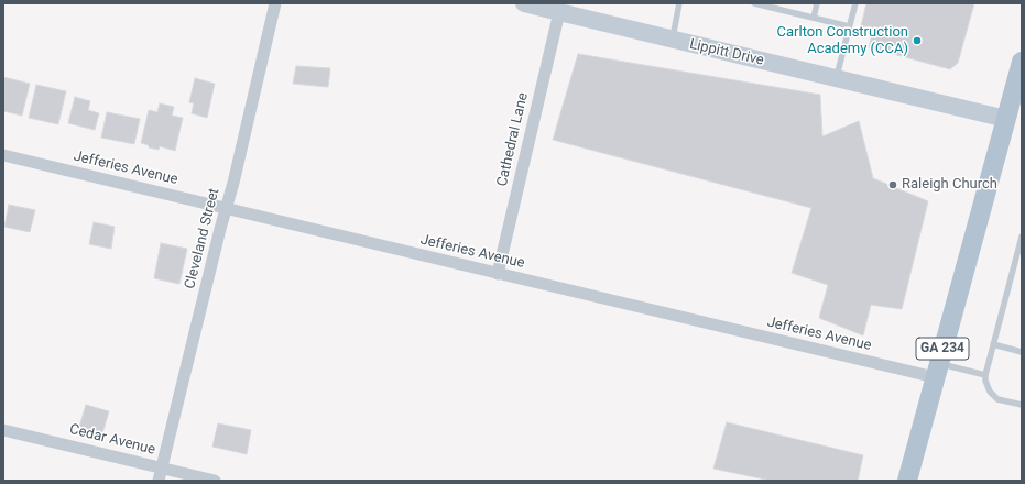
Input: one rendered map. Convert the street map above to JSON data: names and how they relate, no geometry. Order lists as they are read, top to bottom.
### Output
{
  "streets": {
    "main road": ["GA 234"],
    "street": [
      "Lippitt Drive",
      "Cathedral Lane",
      "Jefferies Avenue",
      "Cleveland Street",
      "Cedar Avenue"
    ]
  },
  "crossings": [
    ["Lippitt Drive", "Cathedral Lane"],
    ["Lippitt Drive", "GA 234"],
    ["Cathedral Lane", "Jefferies Avenue"],
    ["Jefferies Avenue", "Cleveland Street"],
    ["Jefferies Avenue", "GA 234"],
    ["Cleveland Street", "Cedar Avenue"]
  ],
  "places": ["Carlton Construction Academy (CCA)", "Raleigh Church"]
}
